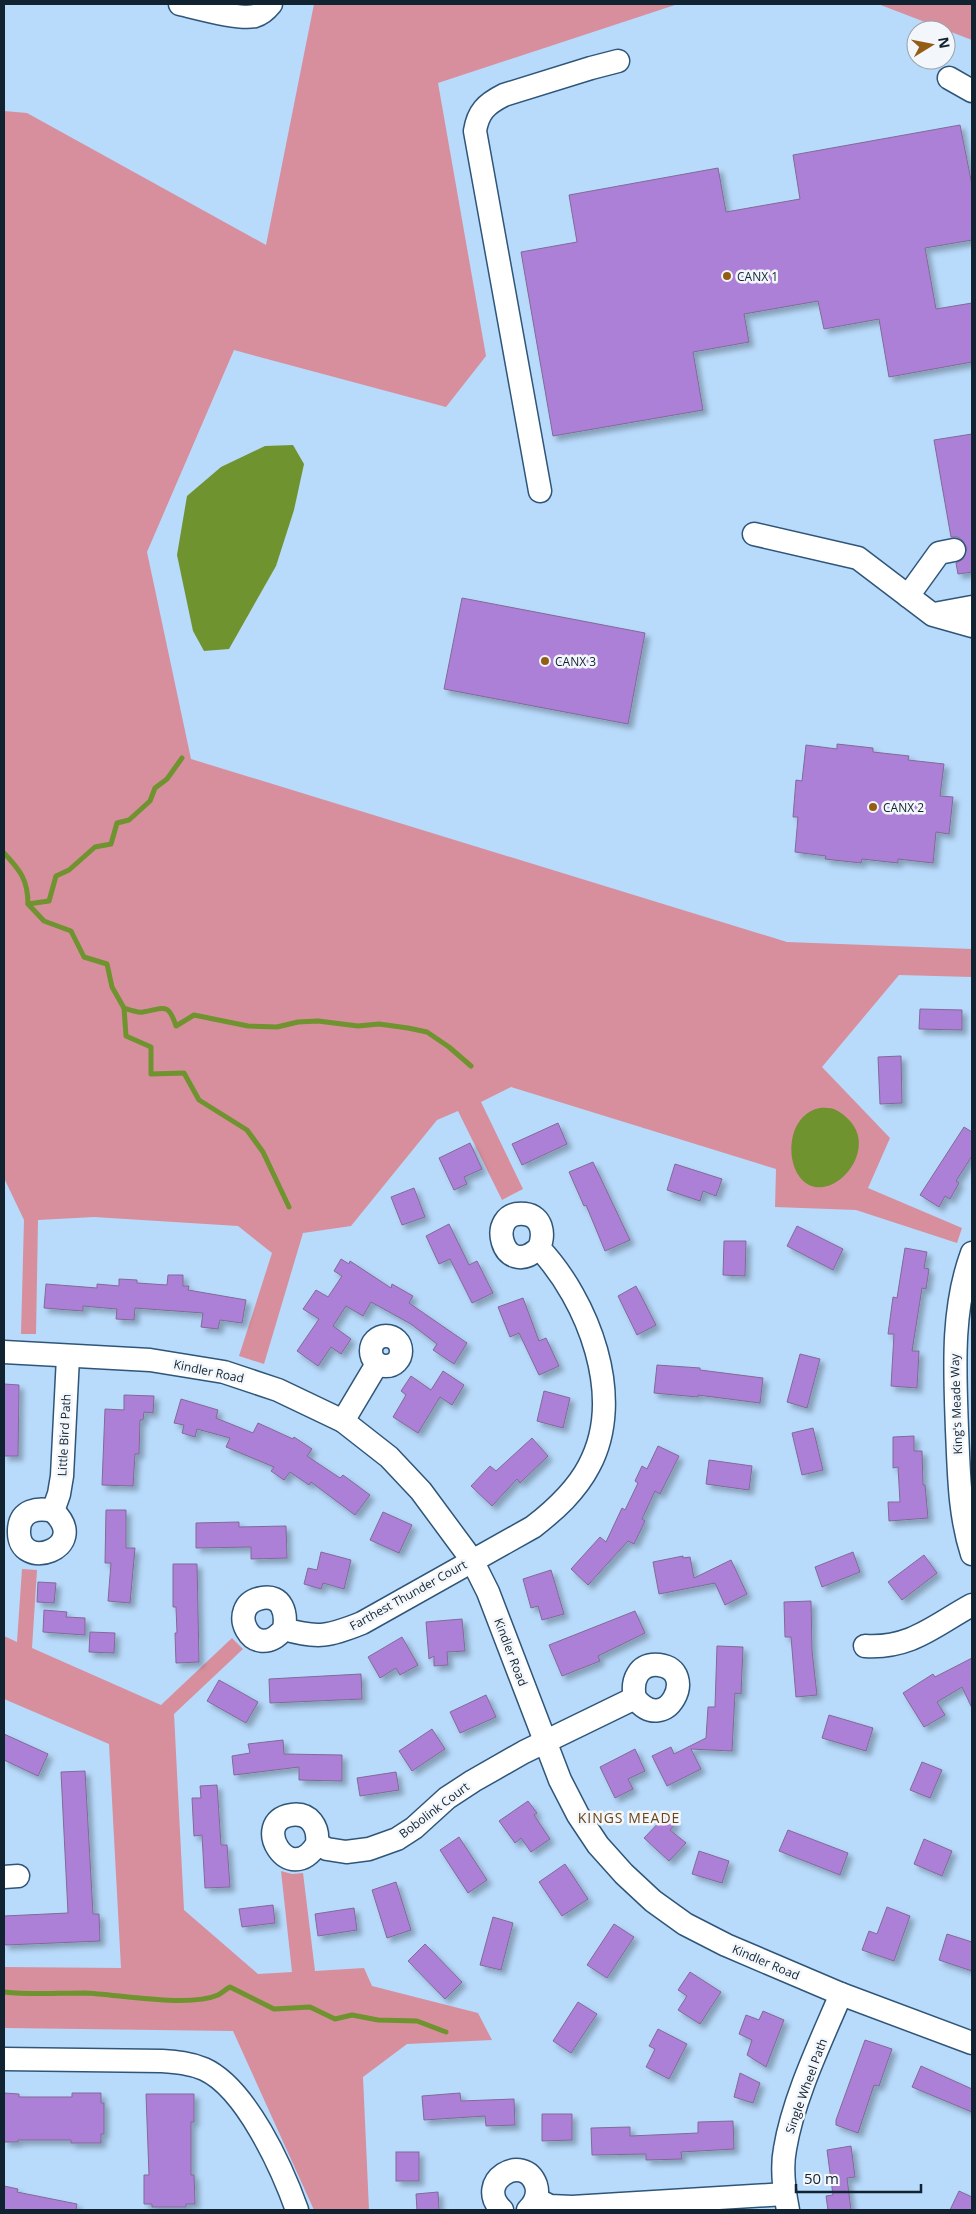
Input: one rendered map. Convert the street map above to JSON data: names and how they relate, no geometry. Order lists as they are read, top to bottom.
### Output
{
  "streets": {
    "street": [
      "Kindler Road",
      "King's Meade Way",
      "Little Bird Path",
      "Farthest Thunder Court",
      "Bobolink Court",
      "Single Wheel Path"
    ]
  },
  "crossings": [
    ["Kindler Road", "Little Bird Path"],
    ["Kindler Road", "Farthest Thunder Court"],
    ["Kindler Road", "Bobolink Court"],
    ["Kindler Road", "Single Wheel Path"]
  ],
  "districts": ["KINGS MEADE"],
  "places": ["CANX 1", "CANX 3", "CANX 2"],
  "scale_bar": "50 m",
  "north": "right"
}
